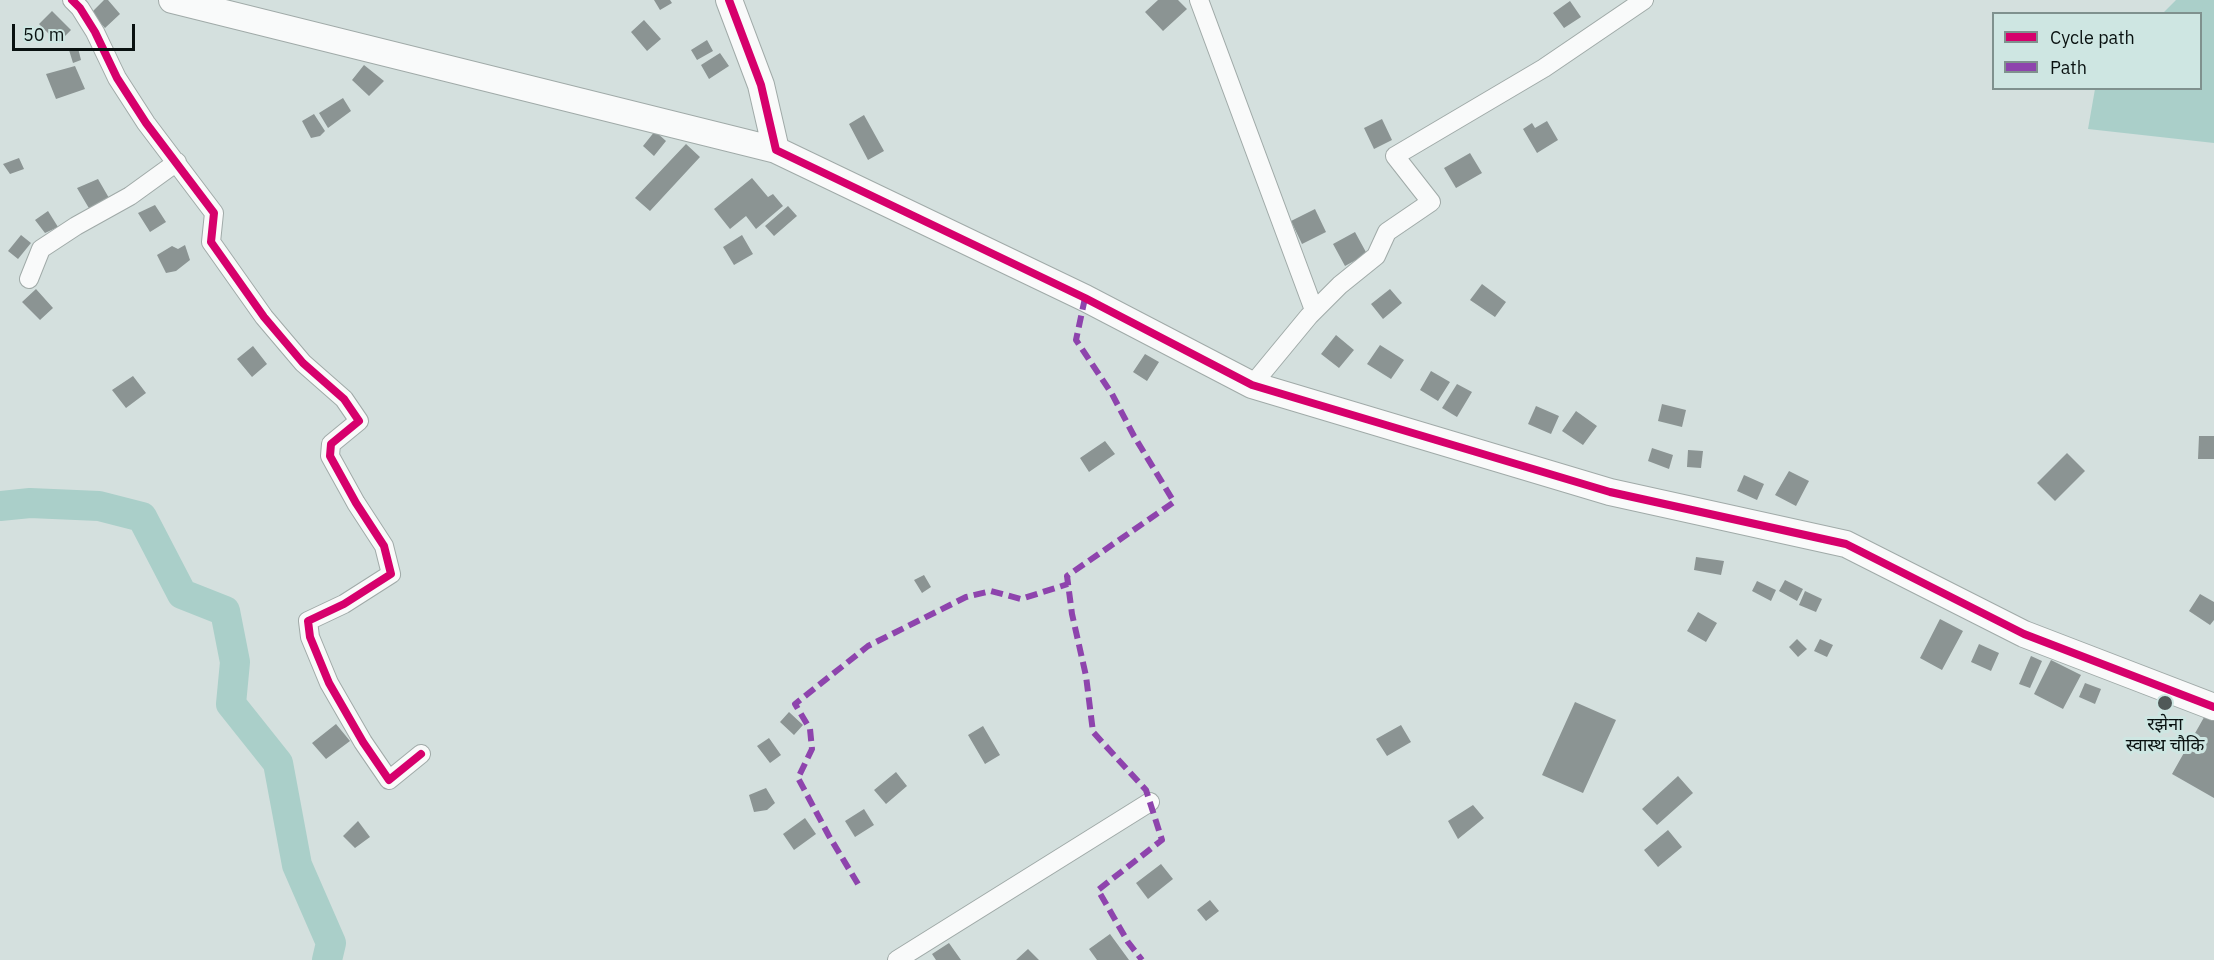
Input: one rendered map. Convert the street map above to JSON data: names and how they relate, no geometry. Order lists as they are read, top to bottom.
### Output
{
  "places": ["रझेना स्वास्थ चौकि"],
  "legend": ["Cycle path", "Path"],
  "scale_bar": "50 m"
}
